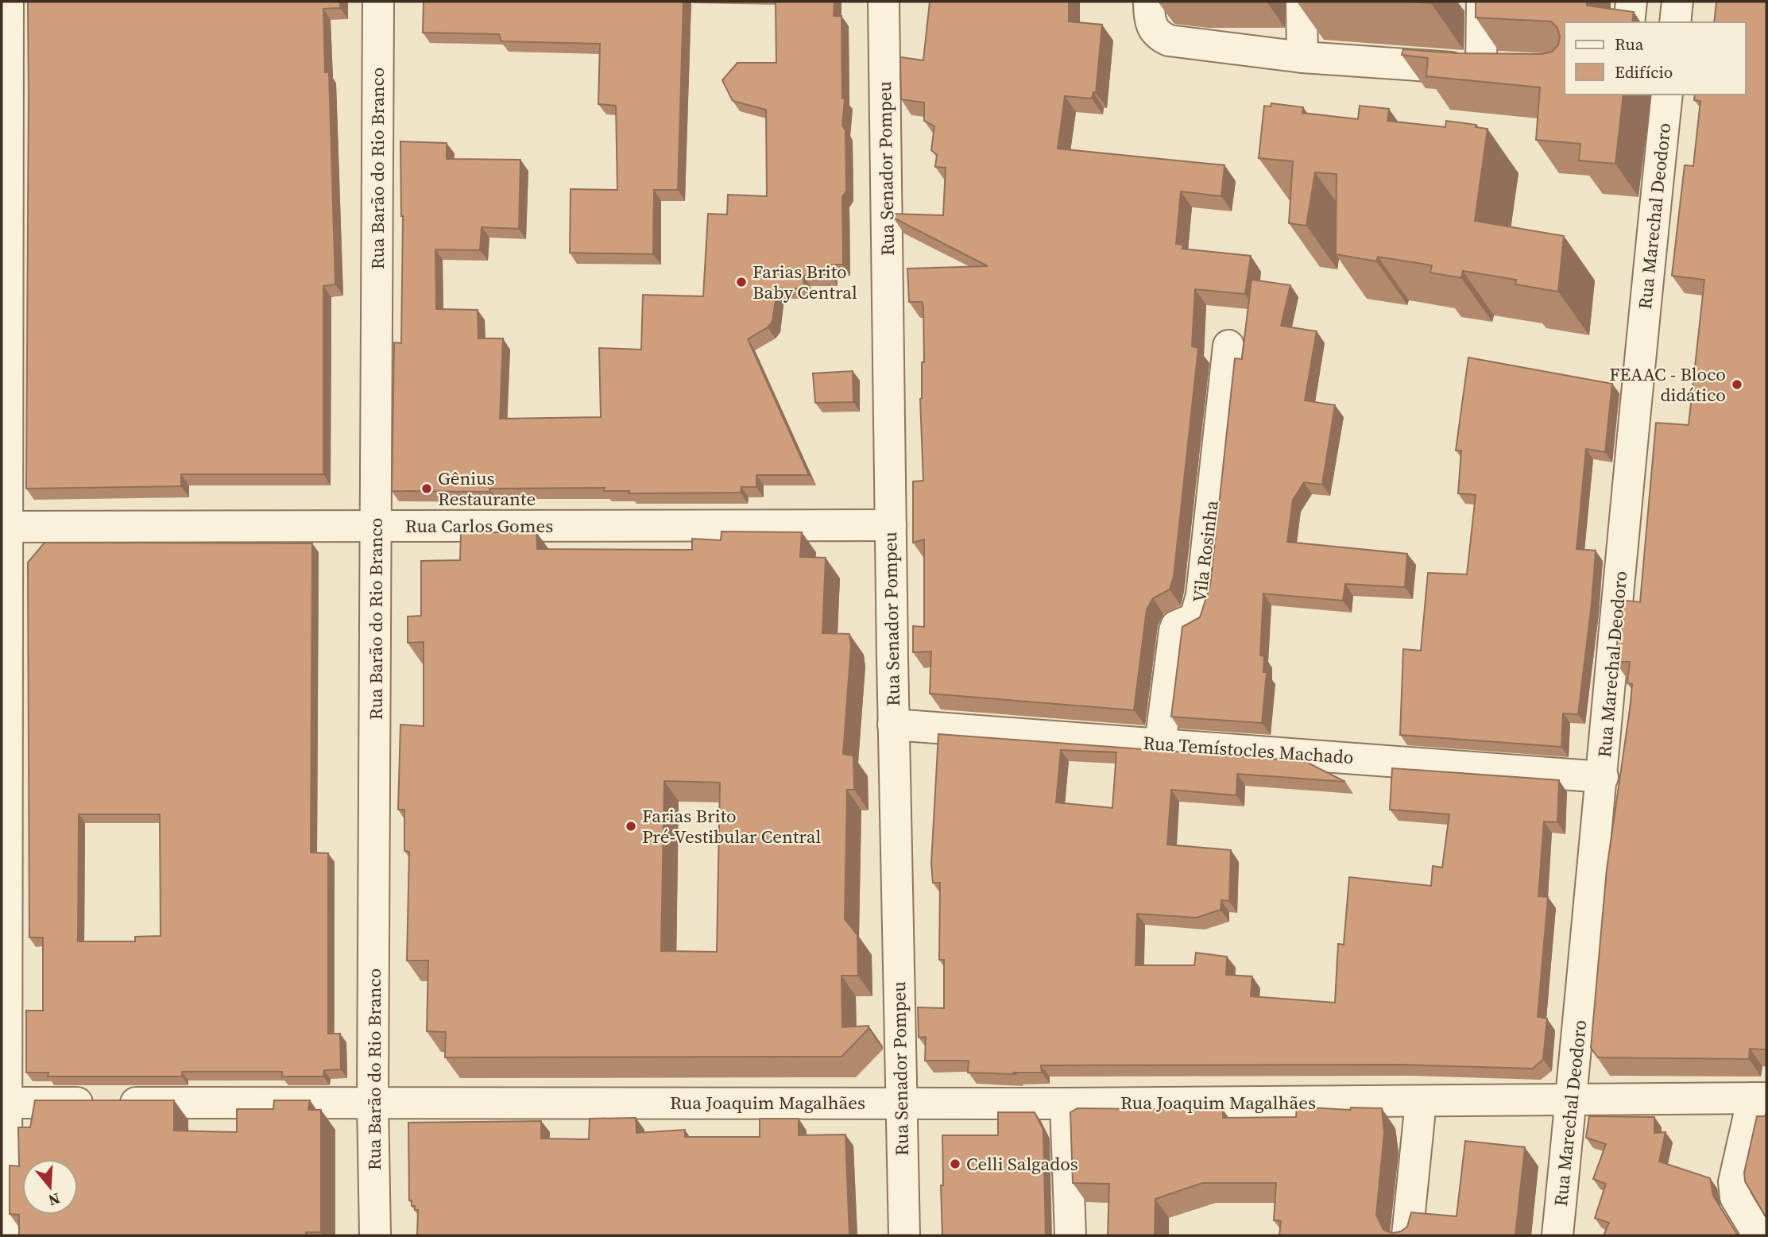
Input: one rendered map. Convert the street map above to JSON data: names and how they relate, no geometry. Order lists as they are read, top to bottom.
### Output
{
  "streets": {
    "street": [
      "Rua Barão do Rio Branco",
      "Rua Senador Pompeu",
      "Rua Marechal Deodoro",
      "Rua Carlos Gomes",
      "Vila Rosinha",
      "Rua Temístocles Machado",
      "Rua Joaquim Magalhães"
    ]
  },
  "crossings": [
    ["Rua Barão do Rio Branco", "Rua Carlos Gomes"],
    ["Rua Barão do Rio Branco", "Rua Joaquim Magalhães"],
    ["Rua Senador Pompeu", "Rua Carlos Gomes"],
    ["Rua Senador Pompeu", "Rua Temístocles Machado"],
    ["Rua Senador Pompeu", "Rua Joaquim Magalhães"],
    ["Rua Marechal Deodoro", "Rua Temístocles Machado"],
    ["Rua Marechal Deodoro", "Rua Joaquim Magalhães"],
    ["Vila Rosinha", "Rua Temístocles Machado"]
  ],
  "places": [
    "Farias Brito Baby Central",
    "FEAAC - Bloco didático",
    "Gênius Restaurante",
    "Farias Brito Pré-Vestibular Central",
    "Celli Salgados"
  ],
  "legend": ["Rua", "Edifício"],
  "north": "bottom"
}
